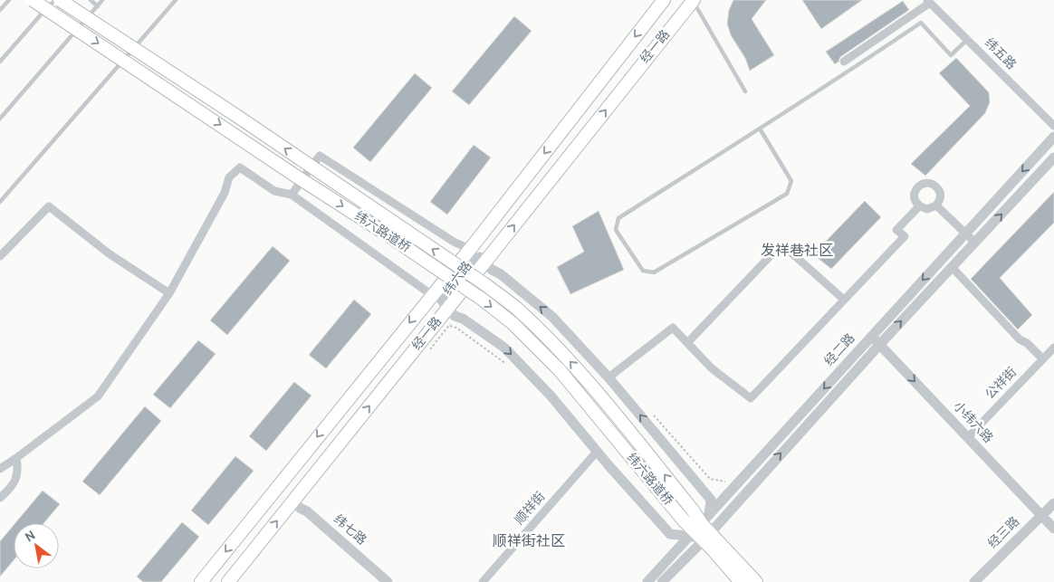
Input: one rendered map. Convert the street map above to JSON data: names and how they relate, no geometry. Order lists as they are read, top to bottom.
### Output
{
  "streets": {
    "main road": ["经一路", "纬六路道桥"],
    "street": [
      "纬五路",
      "纬六路",
      "经二路",
      "公祥街",
      "小纬六路",
      "顺祥街",
      "纬七路",
      "经三路"
    ]
  },
  "crossings": [
    ["经一路", "纬六路"],
    ["经一路", "纬七路"],
    ["纬六路道桥", "纬六路"],
    ["纬六路道桥", "经二路"],
    ["纬六路", "经二路"],
    ["纬六路", "顺祥街"],
    ["经二路", "小纬六路"],
    ["公祥街", "小纬六路"],
    ["小纬六路", "经三路"]
  ],
  "one_way": ["小纬六路"],
  "districts": ["发祥巷社区", "顺祥街社区"],
  "north": "top left"
}
